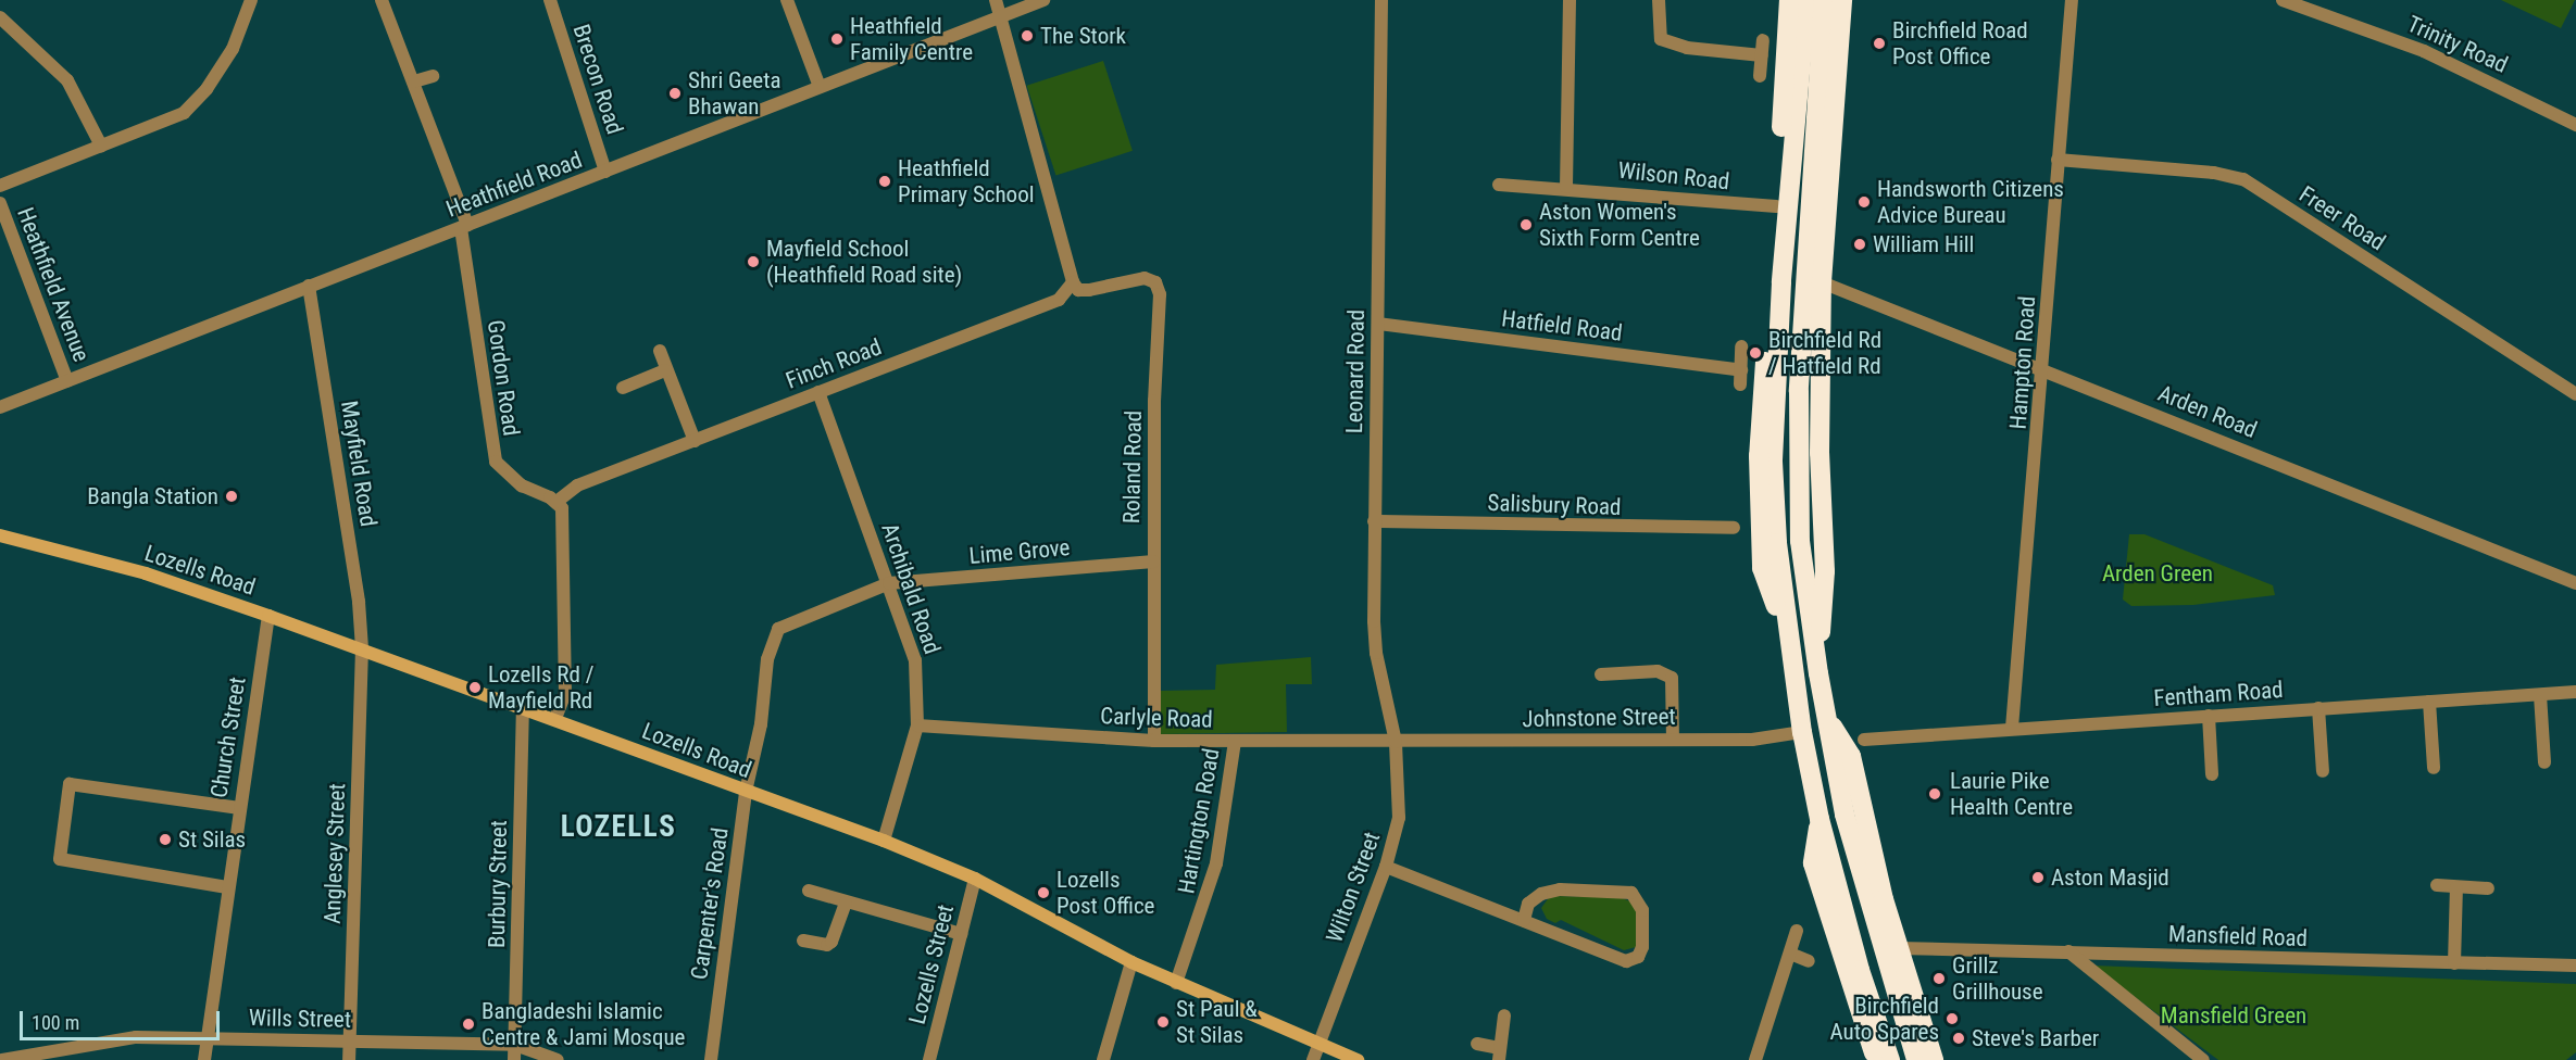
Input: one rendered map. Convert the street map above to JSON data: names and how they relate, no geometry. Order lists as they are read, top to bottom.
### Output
{
  "streets": {
    "main road": ["Lozells Road"],
    "street": [
      "Trinity Road",
      "Brecon Road",
      "Wilson Road",
      "Heathfield Road",
      "Freer Road",
      "Heathfield Avenue",
      "Hatfield Road",
      "Hampton Road",
      "Finch Road",
      "Leonard Road",
      "Gordon Road",
      "Arden Road",
      "Mayfield Road",
      "Roland Road",
      "Salisbury Road",
      "Lime Grove",
      "Archibald Road",
      "Fentham Road",
      "Carlyle Road",
      "Johnstone Street",
      "Church Street",
      "Hartington Road",
      "Anglesey Street",
      "Burbury Street",
      "Wilton Street",
      "Carpenter's Road",
      "Mansfield Road",
      "Lozells Street",
      "Wills Street"
    ]
  },
  "crossings": [
    ["Brecon Road", "Heathfield Road"],
    ["Heathfield Road", "Heathfield Avenue"],
    ["Heathfield Road", "Gordon Road"],
    ["Heathfield Road", "Mayfield Road"],
    ["Freer Road", "Hampton Road"],
    ["Hatfield Road", "Leonard Road"],
    ["Hampton Road", "Arden Road"],
    ["Hampton Road", "Fentham Road"],
    ["Finch Road", "Gordon Road"],
    ["Finch Road", "Roland Road"],
    ["Finch Road", "Archibald Road"],
    ["Leonard Road", "Salisbury Road"],
    ["Leonard Road", "Carlyle Road"],
    ["Leonard Road", "Johnstone Street"],
    ["Leonard Road", "Wilton Street"],
    ["Mayfield Road", "Lozells Road"],
    ["Mayfield Road", "Anglesey Street"],
    ["Roland Road", "Lime Grove"],
    ["Roland Road", "Carlyle Road"],
    ["Lime Grove", "Lozells Road"],
    ["Lime Grove", "Archibald Road"],
    ["Lime Grove", "Carpenter's Road"],
    ["Lozells Road", "Archibald Road"],
    ["Lozells Road", "Church Street"],
    ["Lozells Road", "Hartington Road"],
    ["Lozells Road", "Anglesey Street"],
    ["Lozells Road", "Burbury Street"],
    ["Lozells Road", "Wilton Street"],
    ["Lozells Road", "Carpenter's Road"],
    ["Lozells Road", "Lozells Street"],
    ["Archibald Road", "Carlyle Road"],
    ["Carlyle Road", "Johnstone Street"],
    ["Carlyle Road", "Hartington Road"],
    ["Carlyle Road", "Wilton Street"],
    ["Johnstone Street", "Wilton Street"],
    ["Church Street", "Wills Street"],
    ["Anglesey Street", "Wills Street"],
    ["Burbury Street", "Wills Street"]
  ],
  "districts": ["LOZELLS"],
  "parks": ["Arden Green", "Mansfield Green"],
  "places": [
    "The Stork",
    "Heathfield Family Centre",
    "Birchfield Road Post Office",
    "Shri Geeta Bhawan",
    "Heathfield Primary School",
    "Handsworth Citizens Advice Bureau",
    "Aston Women's Sixth Form Centre",
    "William Hill",
    "Mayfield School (Heathfield Road site)",
    "Birchfield Rd / Hatfield Rd",
    "Bangla Station",
    "Lozells Rd / Mayfield Rd",
    "Laurie Pike Health Centre",
    "St Silas",
    "Aston Masjid",
    "Lozells Post Office",
    "Grillz Grillhouse",
    "Birchfield Auto Spares",
    "St Paul & St Silas",
    "Bangladeshi Islamic Centre & Jami Mosque",
    "Steve's Barber"
  ],
  "scale_bar": "100 m"
}
